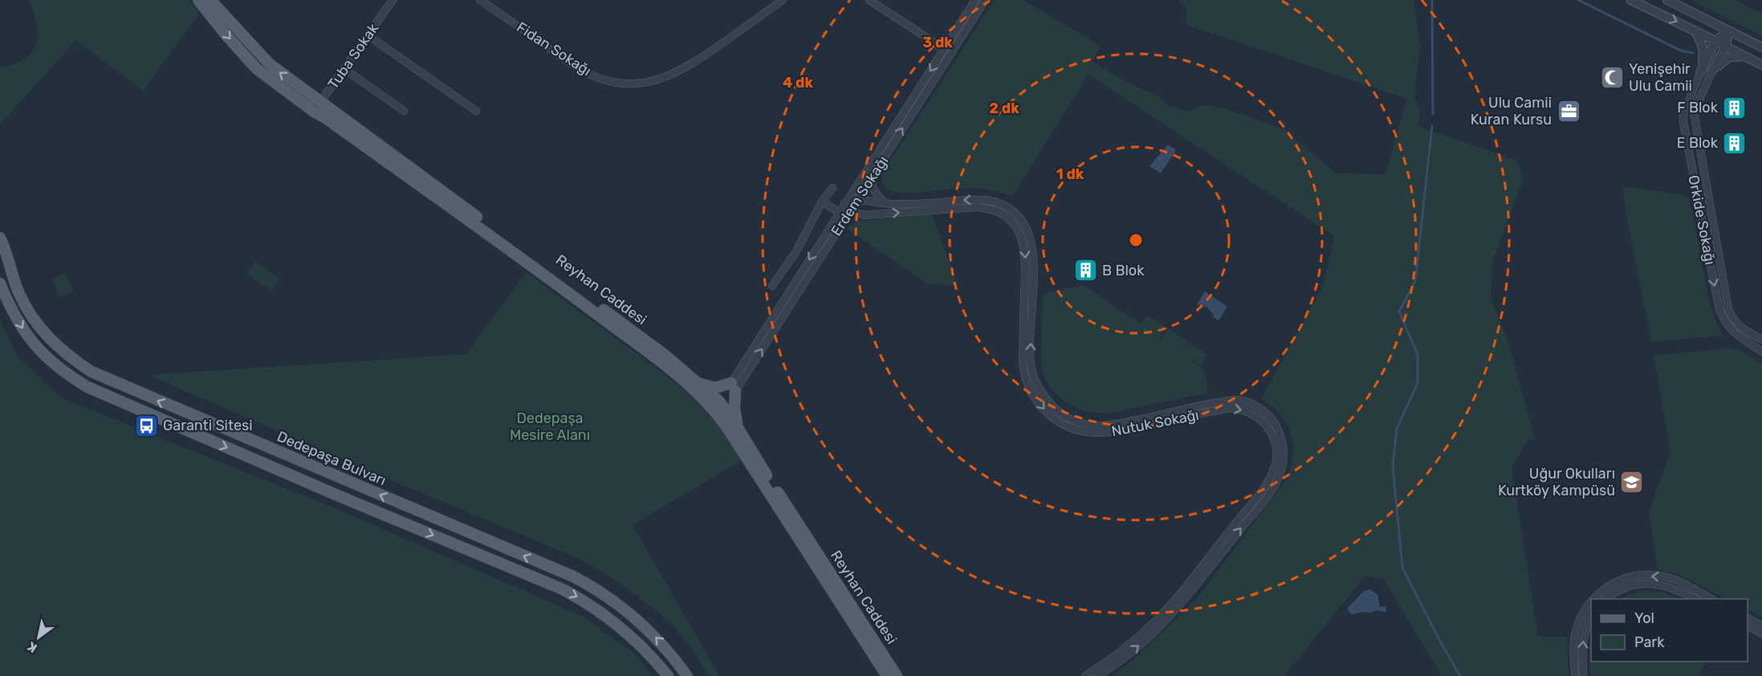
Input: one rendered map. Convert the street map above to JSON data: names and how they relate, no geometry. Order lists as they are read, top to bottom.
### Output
{
  "streets": {
    "main road": ["Reyhan Caddesi", "Dedepaşa Bulvarı"],
    "street": [
      "Fidan Sokağı",
      "Tuba Sokak",
      "Erdem Sokağı",
      "Orkide Sokağı",
      "Nutuk Sokağı"
    ]
  },
  "crossings": [
    ["Tuba Sokak", "Reyhan Caddesi"],
    ["Erdem Sokağı", "Nutuk Sokağı"]
  ],
  "parks": ["Dedepaşa Mesire Alanı"],
  "places": {
    "mosque": ["Yenişehir Ulu Camii"],
    "building": ["F Blok", "E Blok", "B Blok"],
    "office": ["Ulu Camii Kuran Kursu"],
    "bus stop": ["Garanti Sitesi"],
    "school or university": ["Uğur Okulları Kurtköy Kampüsü"]
  },
  "legend": ["Yol", "Park"],
  "north": "bottom left",
  "rings": [
    "3 dk",
    "4 dk",
    "2 dk",
    "1 dk"
  ]
}
